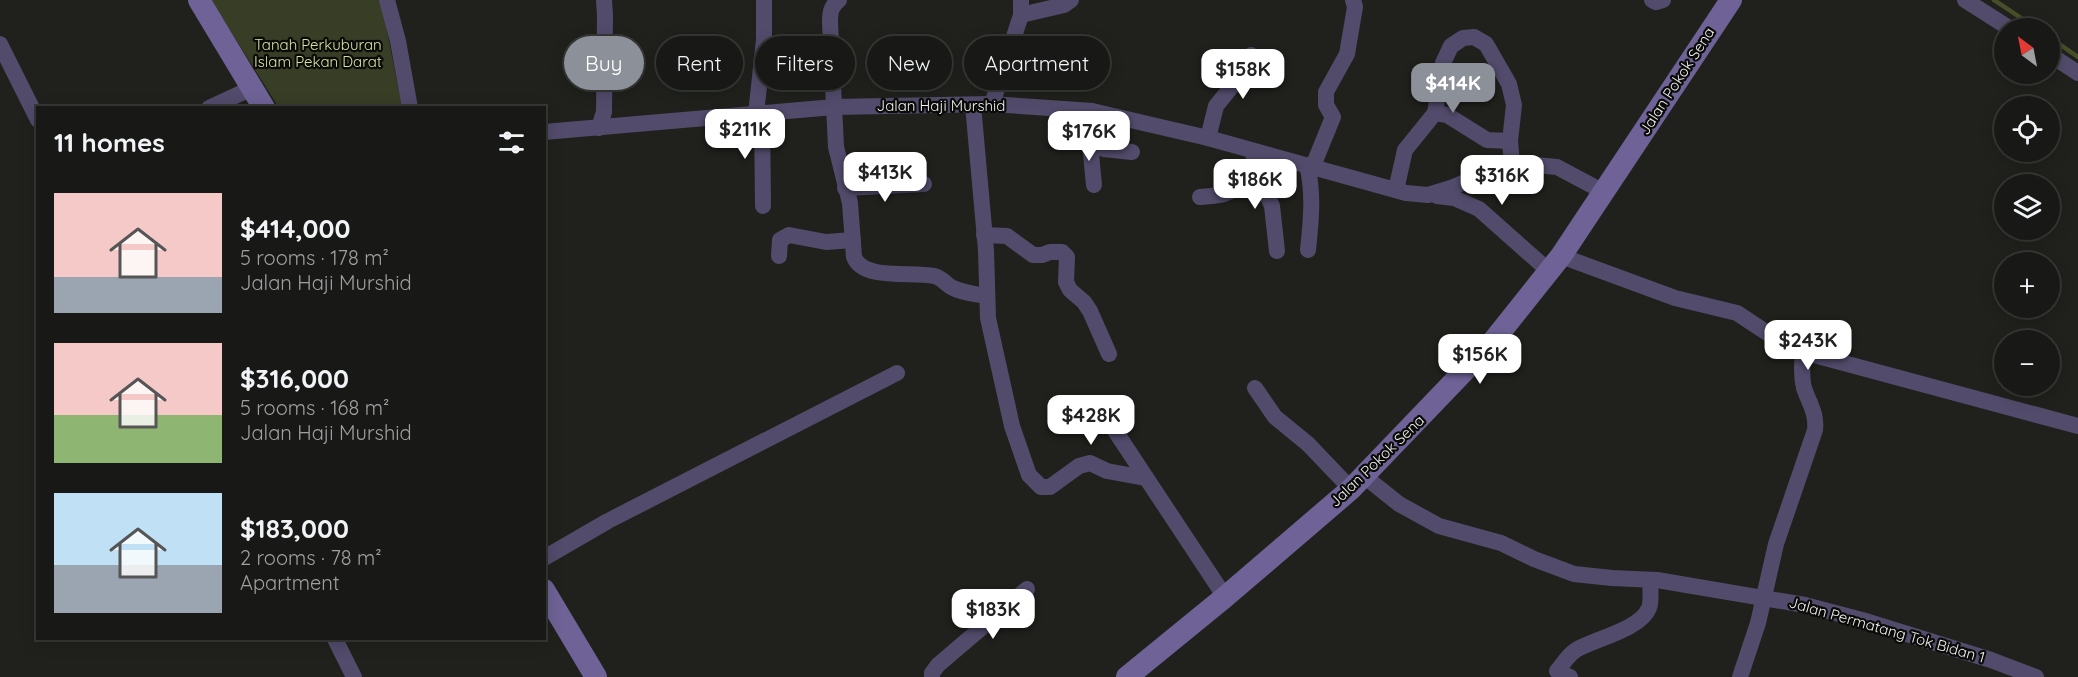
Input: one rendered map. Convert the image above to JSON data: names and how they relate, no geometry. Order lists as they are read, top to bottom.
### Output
{
  "streets": {
    "main road": ["Jalan Pokok Sena"],
    "street": ["Jalan Haji Murshid", "Jalan Permatang Tok Bidan 1"]
  },
  "crossings": [
    ["Jalan Pokok Sena", "Jalan Haji Murshid"],
    ["Jalan Pokok Sena", "Jalan Permatang Tok Bidan 1"]
  ],
  "parks": ["Tanah Perkuburan Islam Pekan Darat"],
  "north": "top left",
  "page": {
    "map_buttons": ["+", "−"],
    "chip": [
      "Buy",
      "Rent",
      "Filters",
      "New",
      "Apartment"
    ],
    "price": [
      "$158K",
      "$414K",
      "$211K",
      "$176K",
      "$413K",
      "$316K",
      "$186K",
      "$243K",
      "$156K",
      "$428K",
      "$183K"
    ],
    "heading": "11 homes",
    "list": [
      {
        "name": "$414,000",
        "note": "5 rooms · 178 m² · Jalan Haji Murshid"
      },
      {
        "name": "$316,000",
        "note": "5 rooms · 168 m² · Jalan Haji Murshid"
      },
      {
        "name": "$183,000",
        "note": "2 rooms · 78 m² · Apartment"
      }
    ]
  }
}
